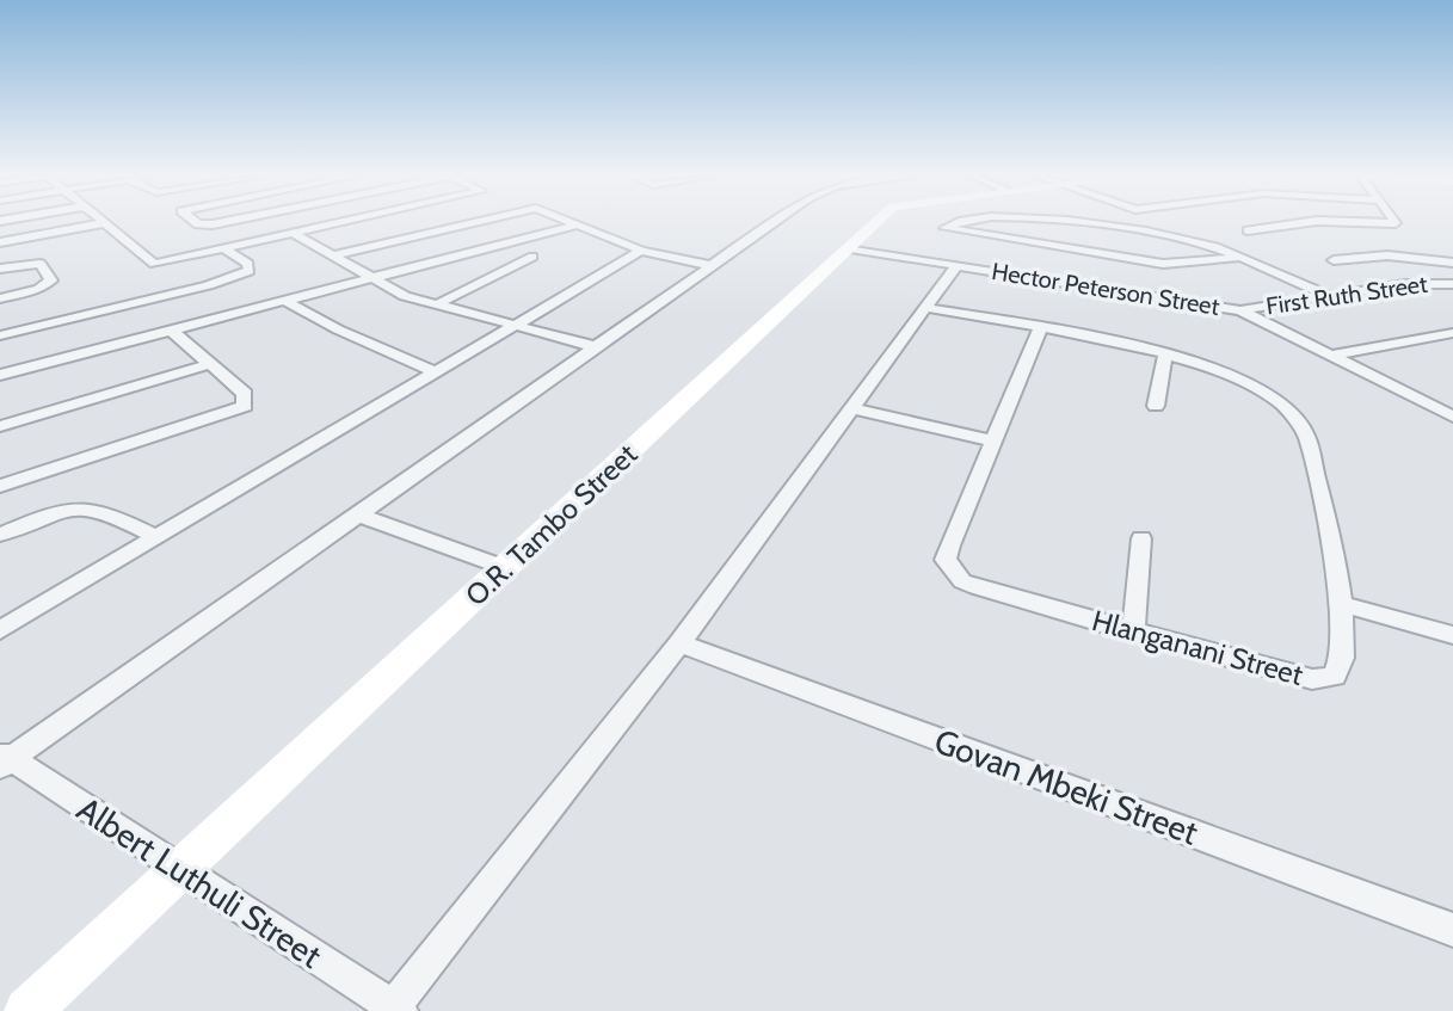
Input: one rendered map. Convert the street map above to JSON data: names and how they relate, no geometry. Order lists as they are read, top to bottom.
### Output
{
  "streets": {
    "street": [
      "Hector Peterson Street",
      "First Ruth Street",
      "O.R. Tambo Street",
      "Hlanganani Street",
      "Govan Mbeki Street",
      "Albert Luthuli Street"
    ]
  },
  "crossings": [
    ["Hector Peterson Street", "First Ruth Street"],
    ["Hector Peterson Street", "O.R. Tambo Street"],
    ["O.R. Tambo Street", "Albert Luthuli Street"]
  ]
}
